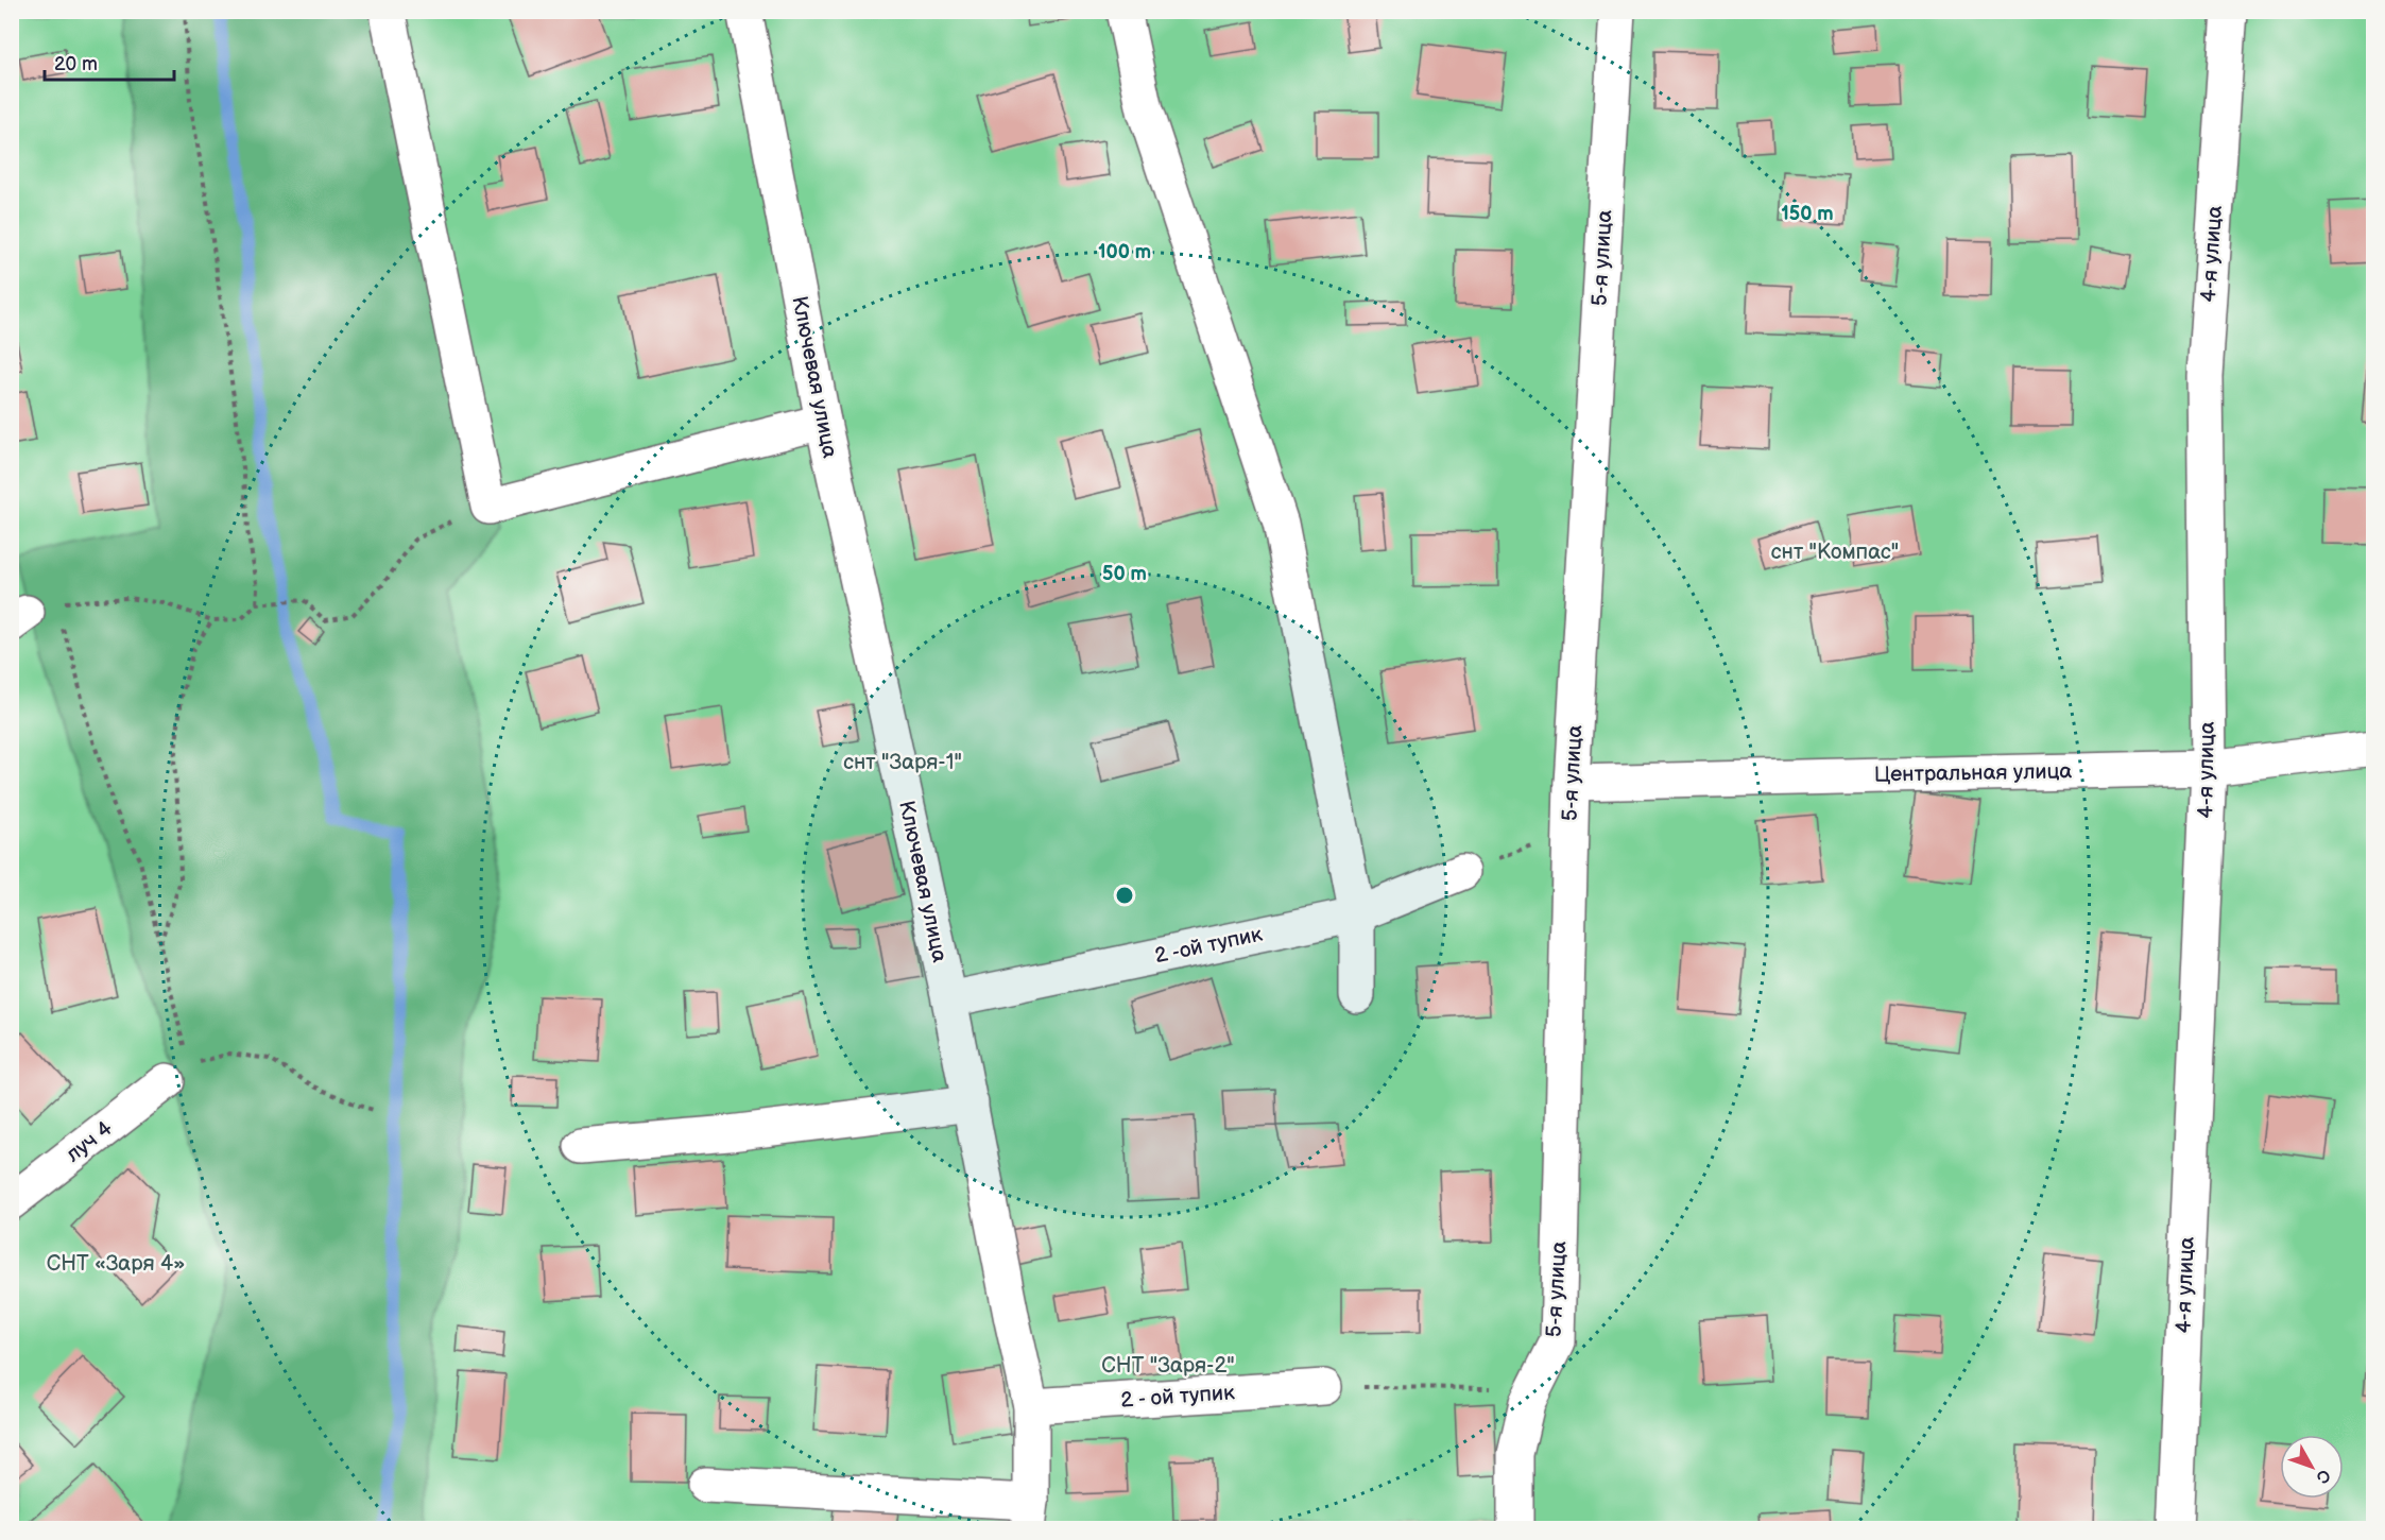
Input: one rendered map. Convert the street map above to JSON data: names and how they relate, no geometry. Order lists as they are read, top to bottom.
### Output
{
  "streets": {
    "street": [
      "4-я улица",
      "5-я улица",
      "Ключевая улица",
      "Центральная улица",
      "2 -ой тупик",
      "луч 4",
      "2 - ой тупик"
    ]
  },
  "crossings": [
    ["4-я улица", "Центральная улица"],
    ["5-я улица", "Центральная улица"],
    ["Ключевая улица", "2 -ой тупик"],
    ["Ключевая улица", "2 - ой тупик"]
  ],
  "parks": [
    "снт \"Компас\"",
    "снт \"Заря-1\"",
    "СНТ «Заря 4»",
    "СНТ \"Заря-2\""
  ],
  "scale_bar": "20 m",
  "north": "bottom right",
  "rings": ["150 m", "100 m", "50 m"]
}
